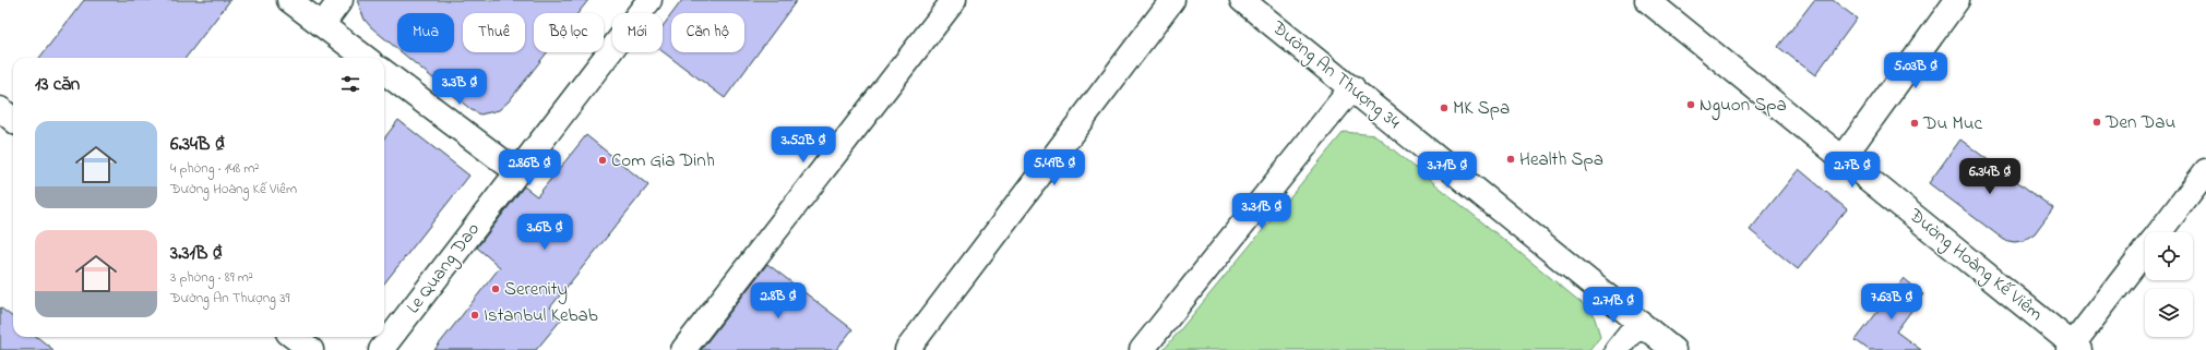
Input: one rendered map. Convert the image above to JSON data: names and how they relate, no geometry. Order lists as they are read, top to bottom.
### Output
{
  "streets": {
    "street": ["Đường An Thượng 34", "Đường Hoàng Kế Viêm", "Le Quang Dao"]
  },
  "places": [
    "Nguon Spa",
    "MK Spa",
    "Den Dau",
    "Du Muc",
    "Health Spa",
    "Com Gia Dinh",
    "Serenity",
    "Istanbul Kebab"
  ],
  "page": {
    "chip": [
      "Mua",
      "Thuê",
      "Bộ lọc",
      "Mới",
      "Căn hộ"
    ],
    "price": [
      "5.03B ₫",
      "3.3B ₫",
      "3.52B ₫",
      "2.86B ₫",
      "5.49B ₫",
      "3.71B ₫",
      "2.7B ₫",
      "6.34B ₫",
      "3.31B ₫",
      "3.6B ₫",
      "2.8B ₫",
      "7.63B ₫",
      "2.71B ₫"
    ],
    "heading": "13 căn",
    "list": [
      {
        "name": "6.34B ₫",
        "note": "4 phòng · 148 m² · Đường Hoàng Kế Viêm"
      },
      {
        "name": "3.31B ₫",
        "note": "3 phòng · 89 m² · Đường An Thượng 39"
      }
    ]
  }
}
